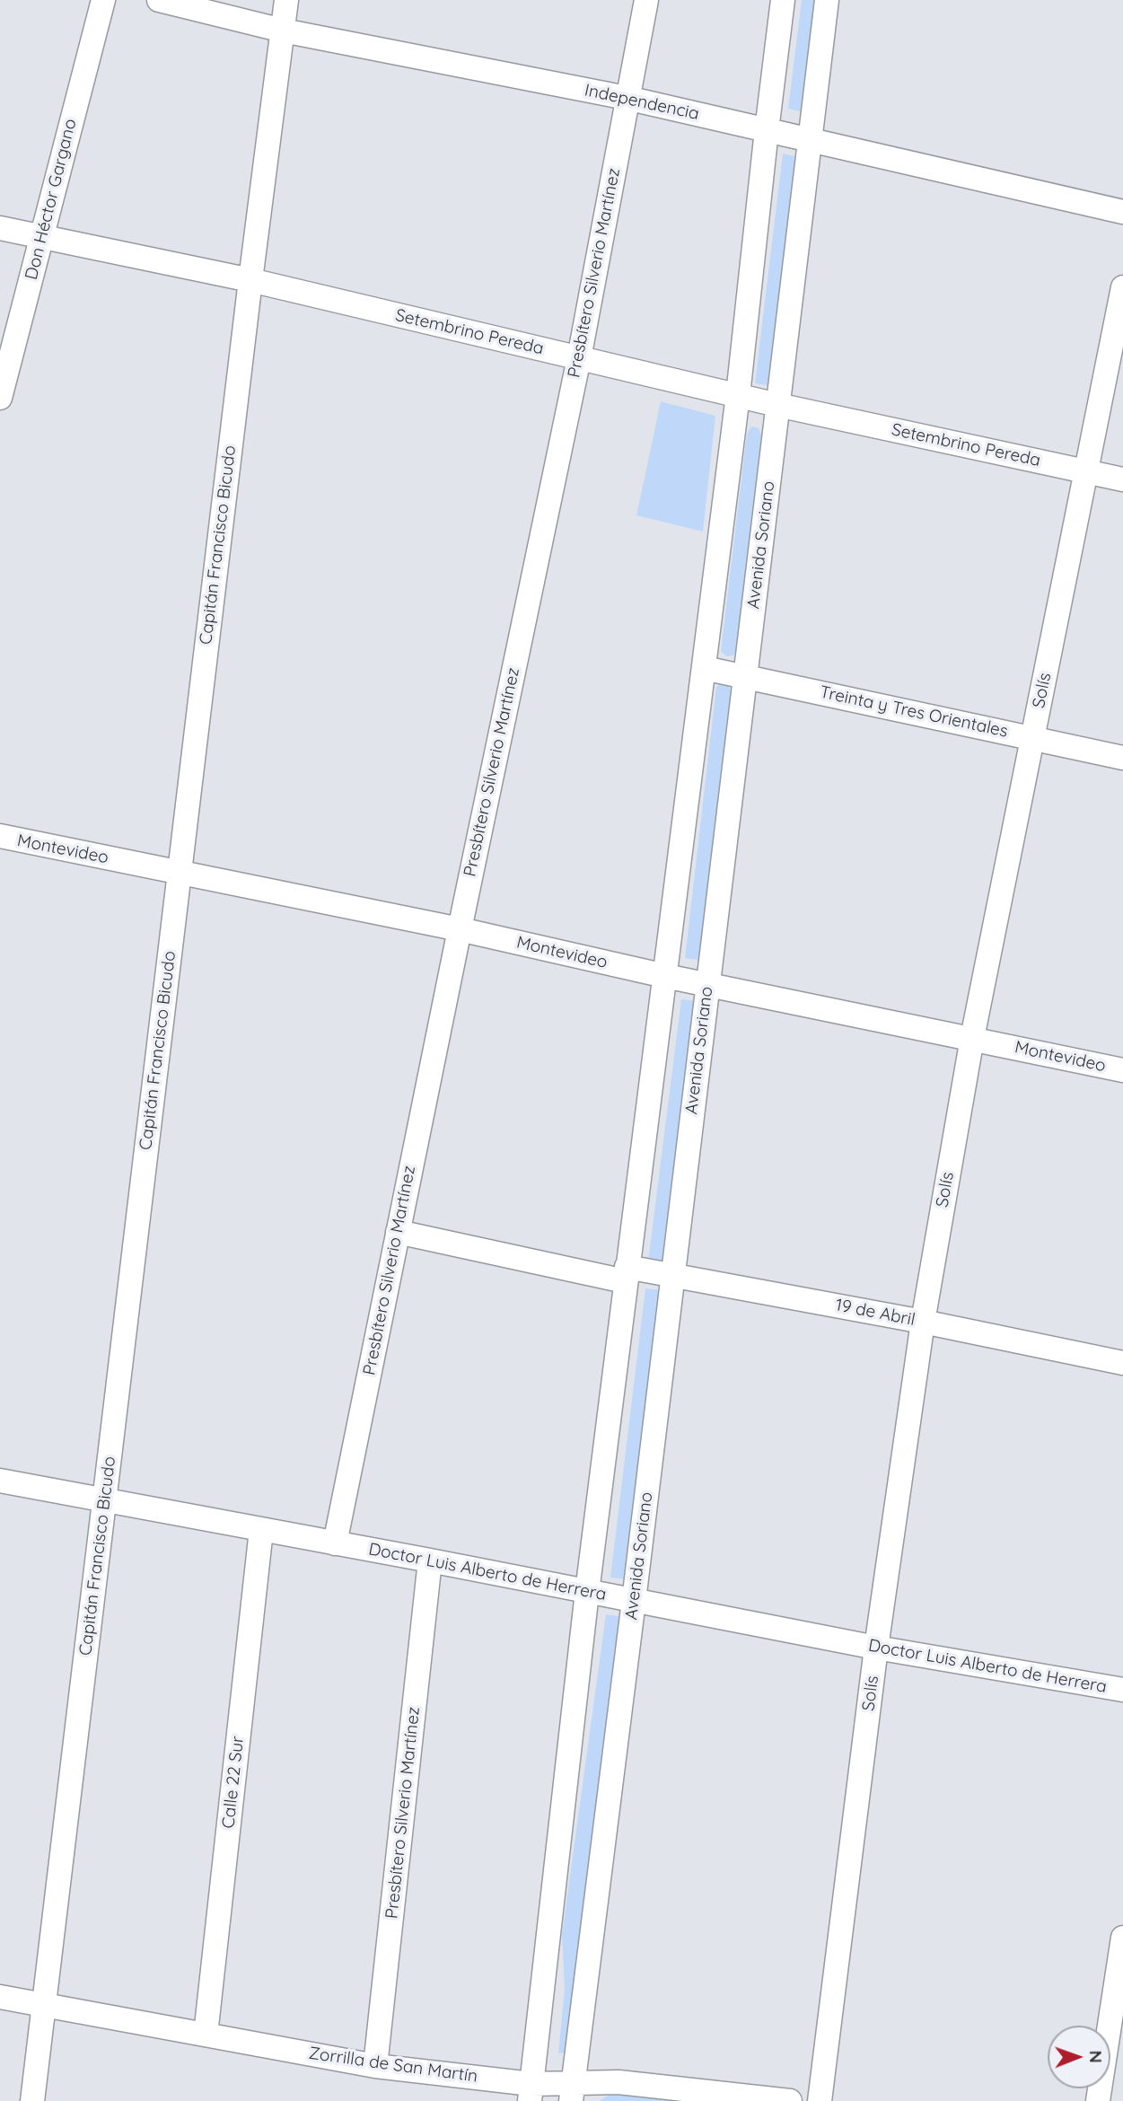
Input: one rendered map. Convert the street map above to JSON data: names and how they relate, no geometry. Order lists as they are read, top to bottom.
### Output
{
  "streets": {
    "street": [
      "Independencia",
      "Don Héctor Gargano",
      "Presbítero Silverio Martínez",
      "Setembrino Pereda",
      "Capitán Francisco Bicudo",
      "Avenida Soriano",
      "Solís",
      "Treinta y Tres Orientales",
      "Montevideo",
      "19 de Abril",
      "Doctor Luis Alberto de Herrera",
      "Calle 22 Sur",
      "Zorrilla de San Martín"
    ]
  },
  "crossings": [
    ["Independencia", "Presbítero Silverio Martínez"],
    ["Independencia", "Capitán Francisco Bicudo"],
    ["Independencia", "Avenida Soriano"],
    ["Don Héctor Gargano", "Setembrino Pereda"],
    ["Presbítero Silverio Martínez", "Setembrino Pereda"],
    ["Presbítero Silverio Martínez", "Montevideo"],
    ["Presbítero Silverio Martínez", "19 de Abril"],
    ["Presbítero Silverio Martínez", "Doctor Luis Alberto de Herrera"],
    ["Presbítero Silverio Martínez", "Zorrilla de San Martín"],
    ["Setembrino Pereda", "Capitán Francisco Bicudo"],
    ["Setembrino Pereda", "Avenida Soriano"],
    ["Setembrino Pereda", "Solís"],
    ["Capitán Francisco Bicudo", "Montevideo"],
    ["Capitán Francisco Bicudo", "Doctor Luis Alberto de Herrera"],
    ["Capitán Francisco Bicudo", "Zorrilla de San Martín"],
    ["Avenida Soriano", "Treinta y Tres Orientales"],
    ["Avenida Soriano", "Montevideo"],
    ["Avenida Soriano", "19 de Abril"],
    ["Avenida Soriano", "Doctor Luis Alberto de Herrera"],
    ["Avenida Soriano", "Zorrilla de San Martín"],
    ["Solís", "Treinta y Tres Orientales"],
    ["Solís", "Montevideo"],
    ["Solís", "19 de Abril"],
    ["Solís", "Doctor Luis Alberto de Herrera"],
    ["Doctor Luis Alberto de Herrera", "Calle 22 Sur"],
    ["Calle 22 Sur", "Zorrilla de San Martín"]
  ],
  "north": "right"
}
